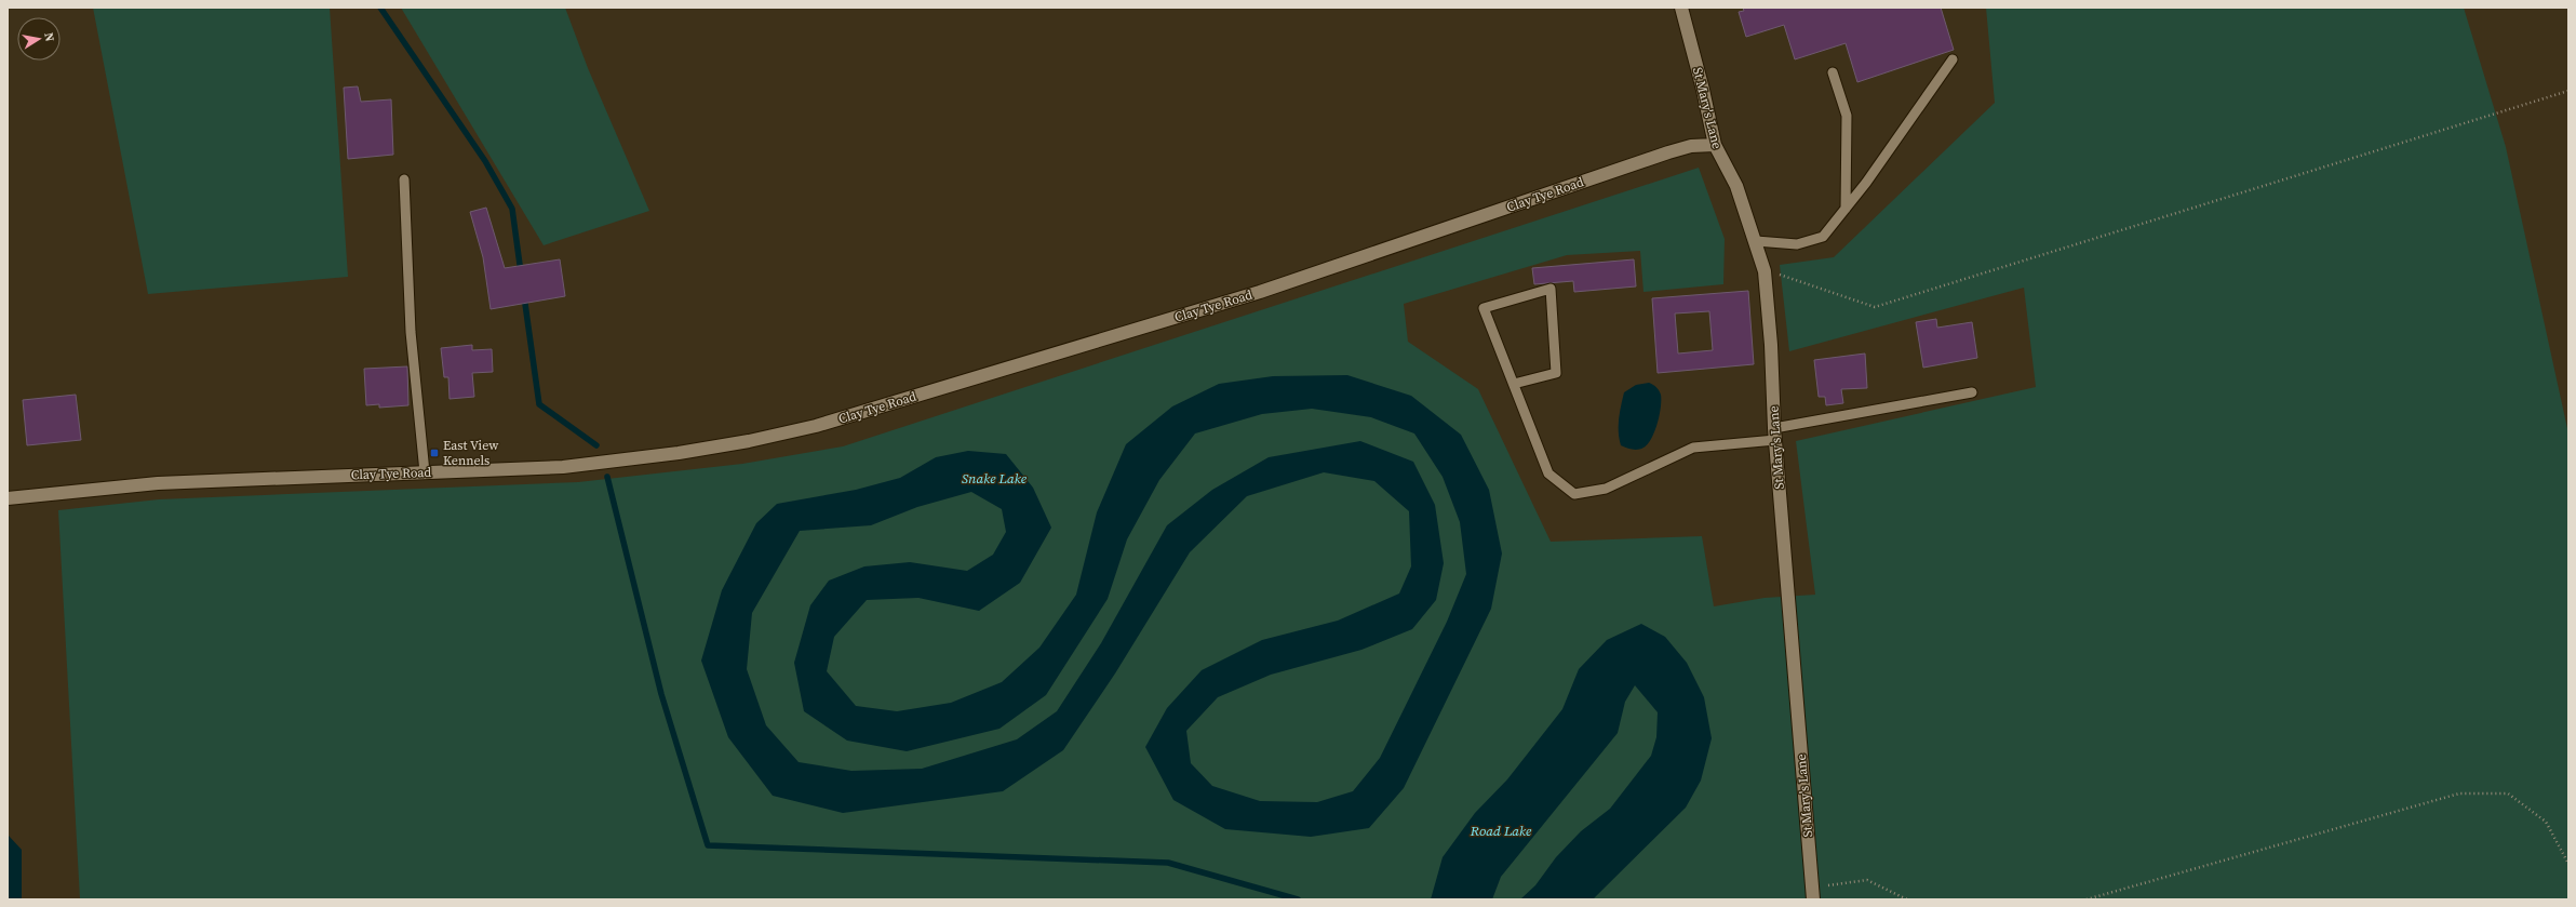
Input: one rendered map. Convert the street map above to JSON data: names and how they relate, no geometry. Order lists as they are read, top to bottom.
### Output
{
  "streets": {
    "main road": ["St Mary's Lane", "Clay Tye Road"]
  },
  "crossings": [
    ["St Mary's Lane", "Clay Tye Road"]
  ],
  "water": ["Snake Lake", "Road Lake"],
  "places": {
    "transit": ["East View Kennels"]
  },
  "north": "right"
}
